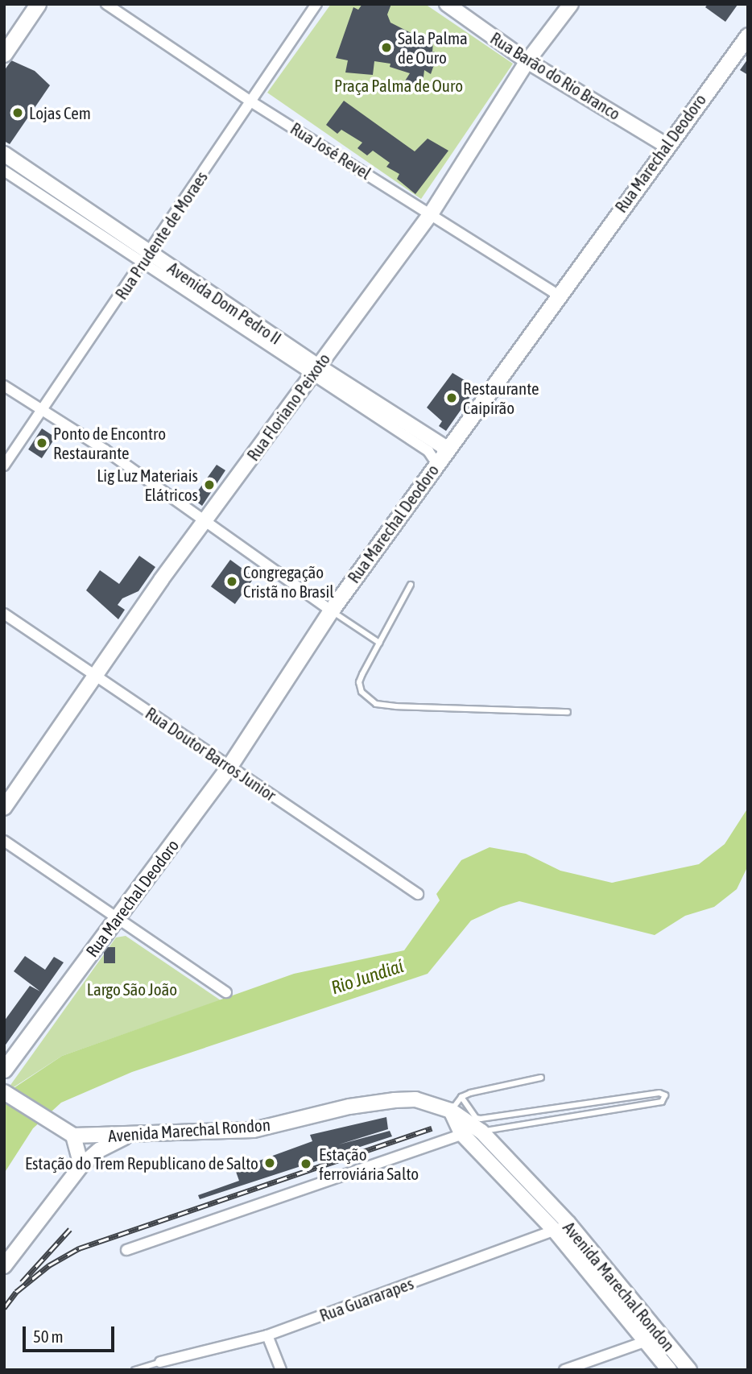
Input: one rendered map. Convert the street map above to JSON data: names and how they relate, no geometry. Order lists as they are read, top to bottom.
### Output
{
  "streets": {
    "main road": [
      "Rua Barão do Rio Branco",
      "Rua Marechal Deodoro",
      "Avenida Dom Pedro II",
      "Rua Floriano Peixoto",
      "Avenida Marechal Rondon"
    ],
    "street": [
      "Rua José Revel",
      "Rua Prudente de Moraes",
      "Rua Doutor Barros Junior",
      "Rua Guararapes"
    ]
  },
  "crossings": [
    ["Rua Barão do Rio Branco", "Rua Marechal Deodoro"],
    ["Rua Barão do Rio Branco", "Rua Floriano Peixoto"],
    ["Rua José Revel", "Rua Marechal Deodoro"],
    ["Rua José Revel", "Rua Prudente de Moraes"],
    ["Rua José Revel", "Rua Floriano Peixoto"],
    ["Rua Marechal Deodoro", "Avenida Dom Pedro II"],
    ["Rua Marechal Deodoro", "Rua Doutor Barros Junior"],
    ["Rua Prudente de Moraes", "Avenida Dom Pedro II"],
    ["Avenida Dom Pedro II", "Rua Floriano Peixoto"],
    ["Rua Floriano Peixoto", "Rua Doutor Barros Junior"],
    ["Avenida Marechal Rondon", "Rua Guararapes"]
  ],
  "water": ["Rio Jundiaí"],
  "parks": ["Praça Palma de Ouro", "Largo São João"],
  "places": [
    "Sala Palma de Ouro",
    "Lojas Cem",
    "Restaurante Caipirão",
    "Ponto de Encontro Restaurante",
    "Lig Luz Materiais Elátricos",
    "Congregação Cristã no Brasil",
    "Estação do Trem Republicano de Salto",
    "Estação ferroviária Salto"
  ],
  "scale_bar": "50 m"
}
